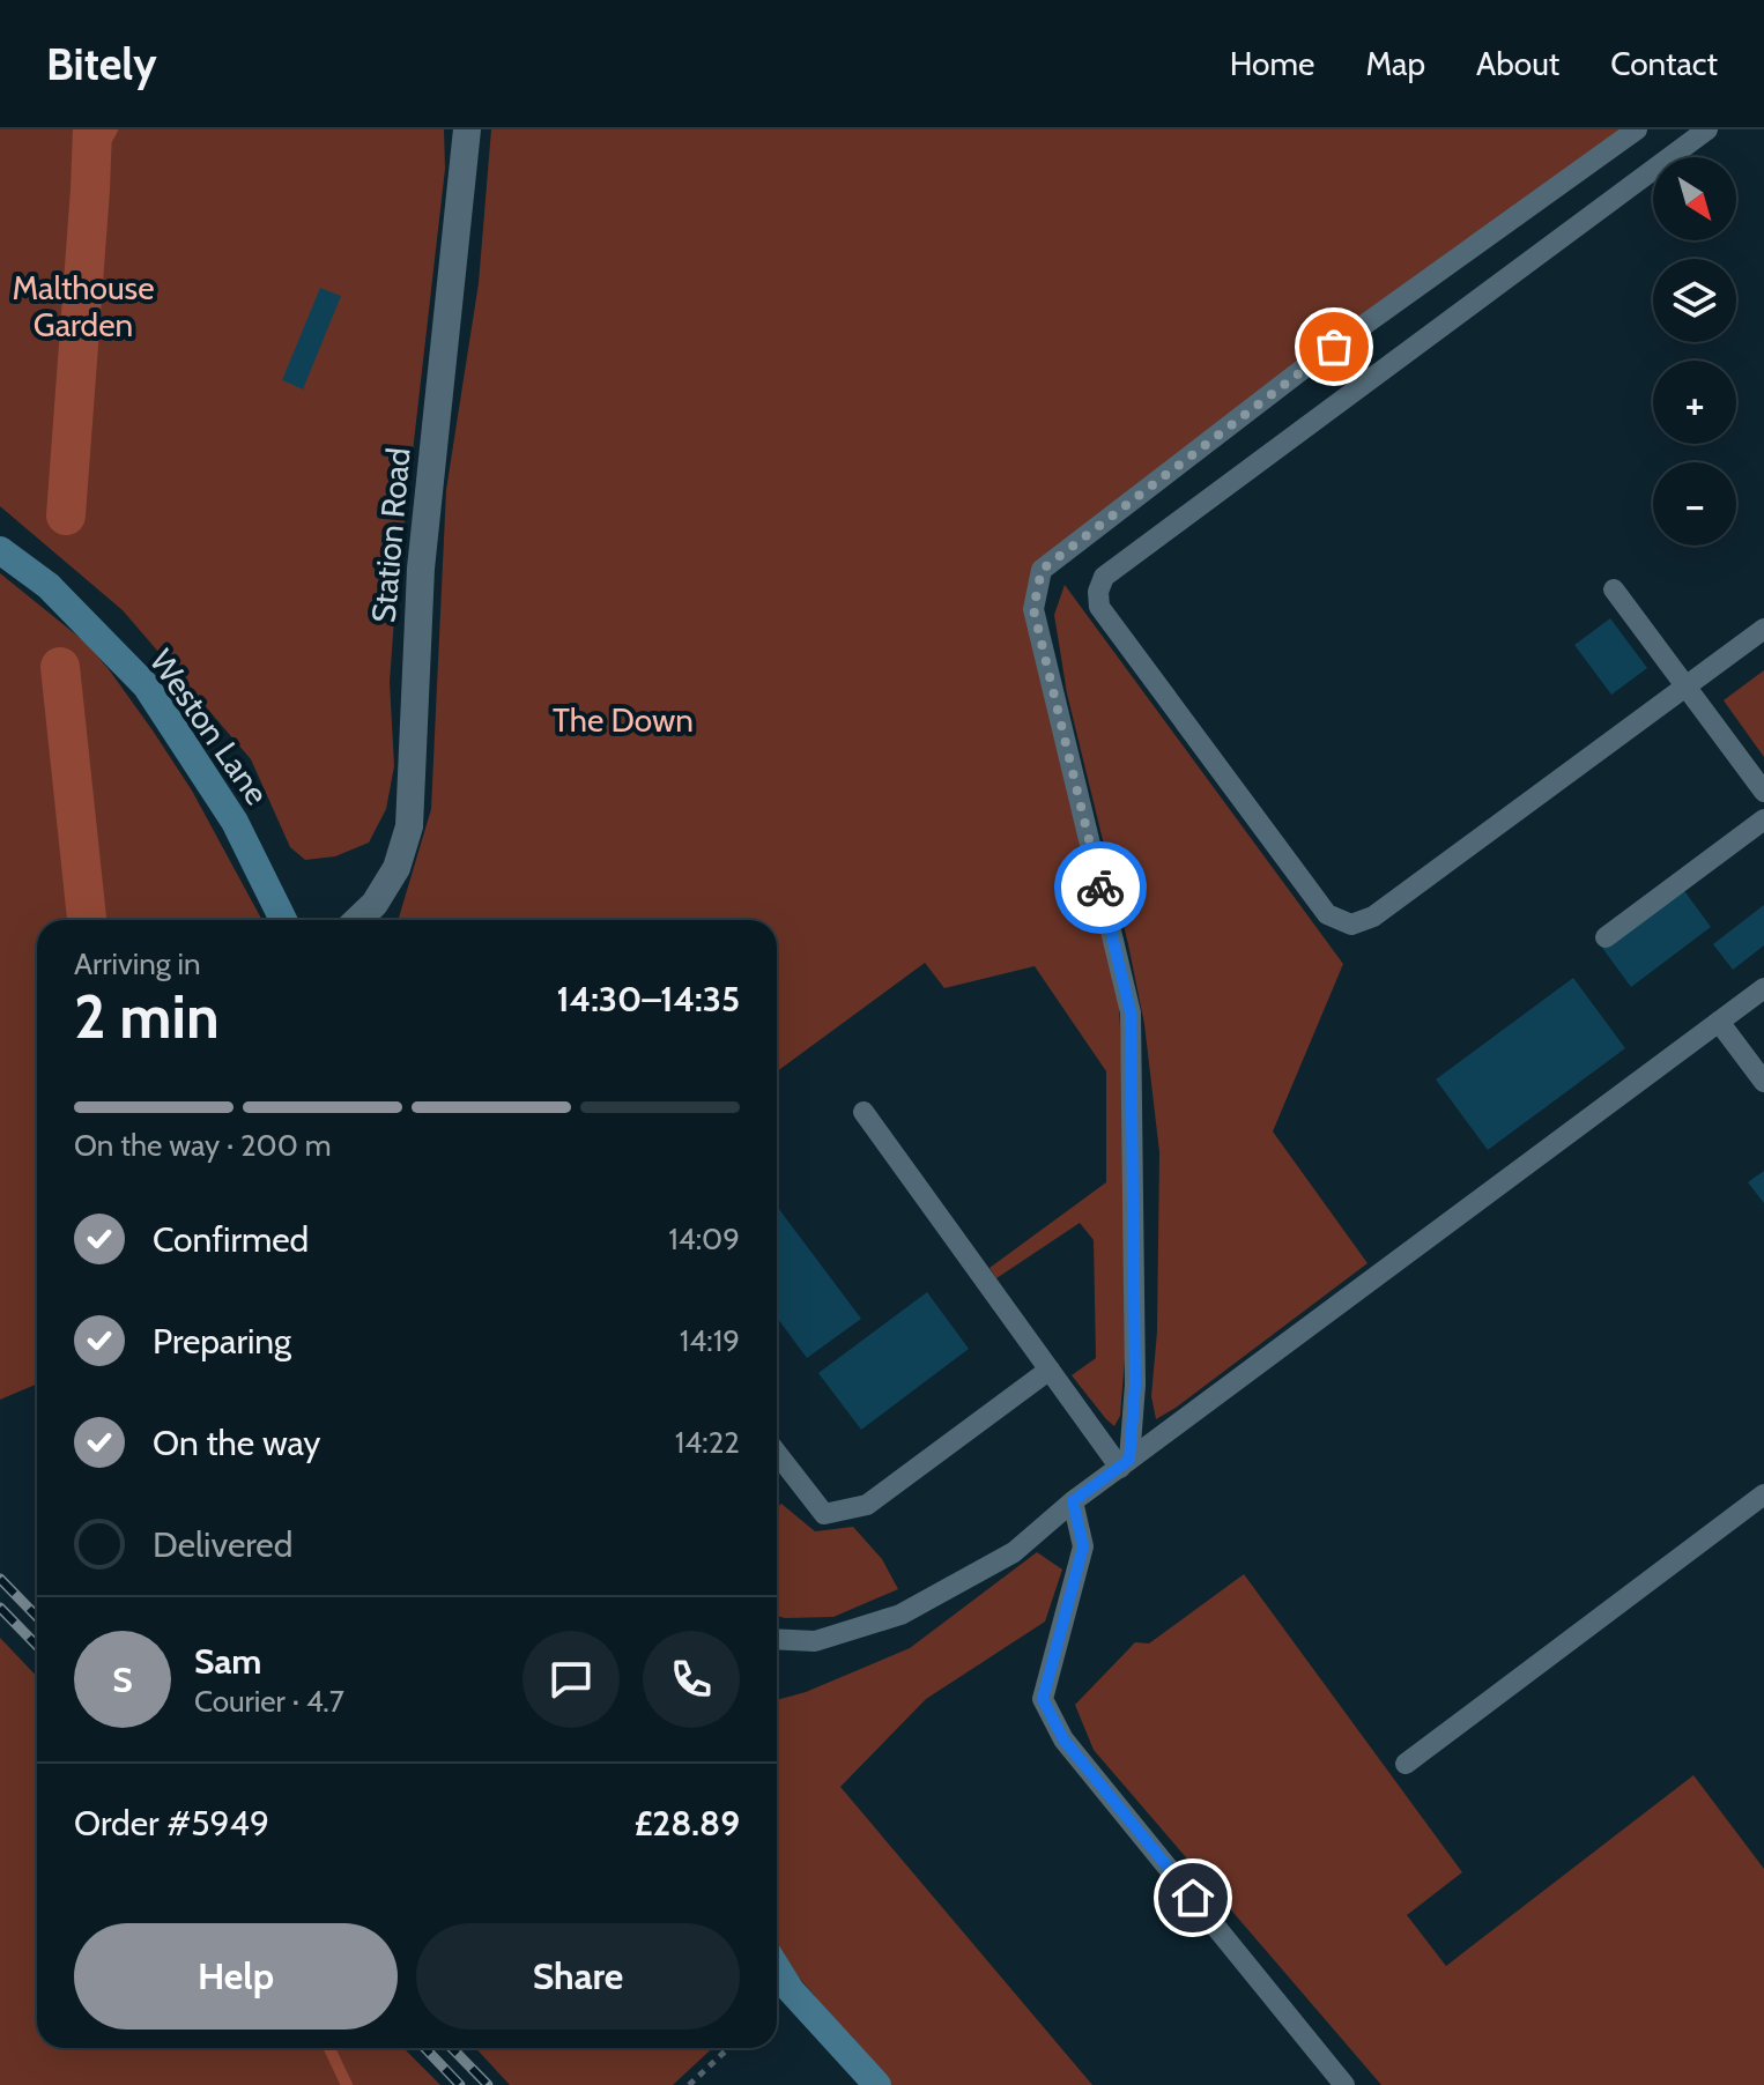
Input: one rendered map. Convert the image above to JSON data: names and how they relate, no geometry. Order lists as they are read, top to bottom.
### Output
{
  "streets": {
    "street": ["Station Road", "Weston Lane"]
  },
  "parks": ["Malthouse Garden", "The Down"],
  "north": "bottom right",
  "page": {
    "header": "Bitely",
    "nav": [
      "Home",
      "Map",
      "About",
      "Contact"
    ],
    "map_buttons": ["+", "−"],
    "heading": ["2 min", "Arriving in", "14:30–14:35"],
    "panel": [
      "Sam",
      "Courier · 4.7",
      "Order #5949",
      "£28.89"
    ],
    "bar": "On the way · 200 m",
    "list": [
      ["Confirmed", "14:09"],
      ["Preparing", "14:19"],
      ["On the way", "14:22"],
      "Delivered"
    ],
    "round": "S",
    "buttons": ["Help", "Share"]
  }
}
